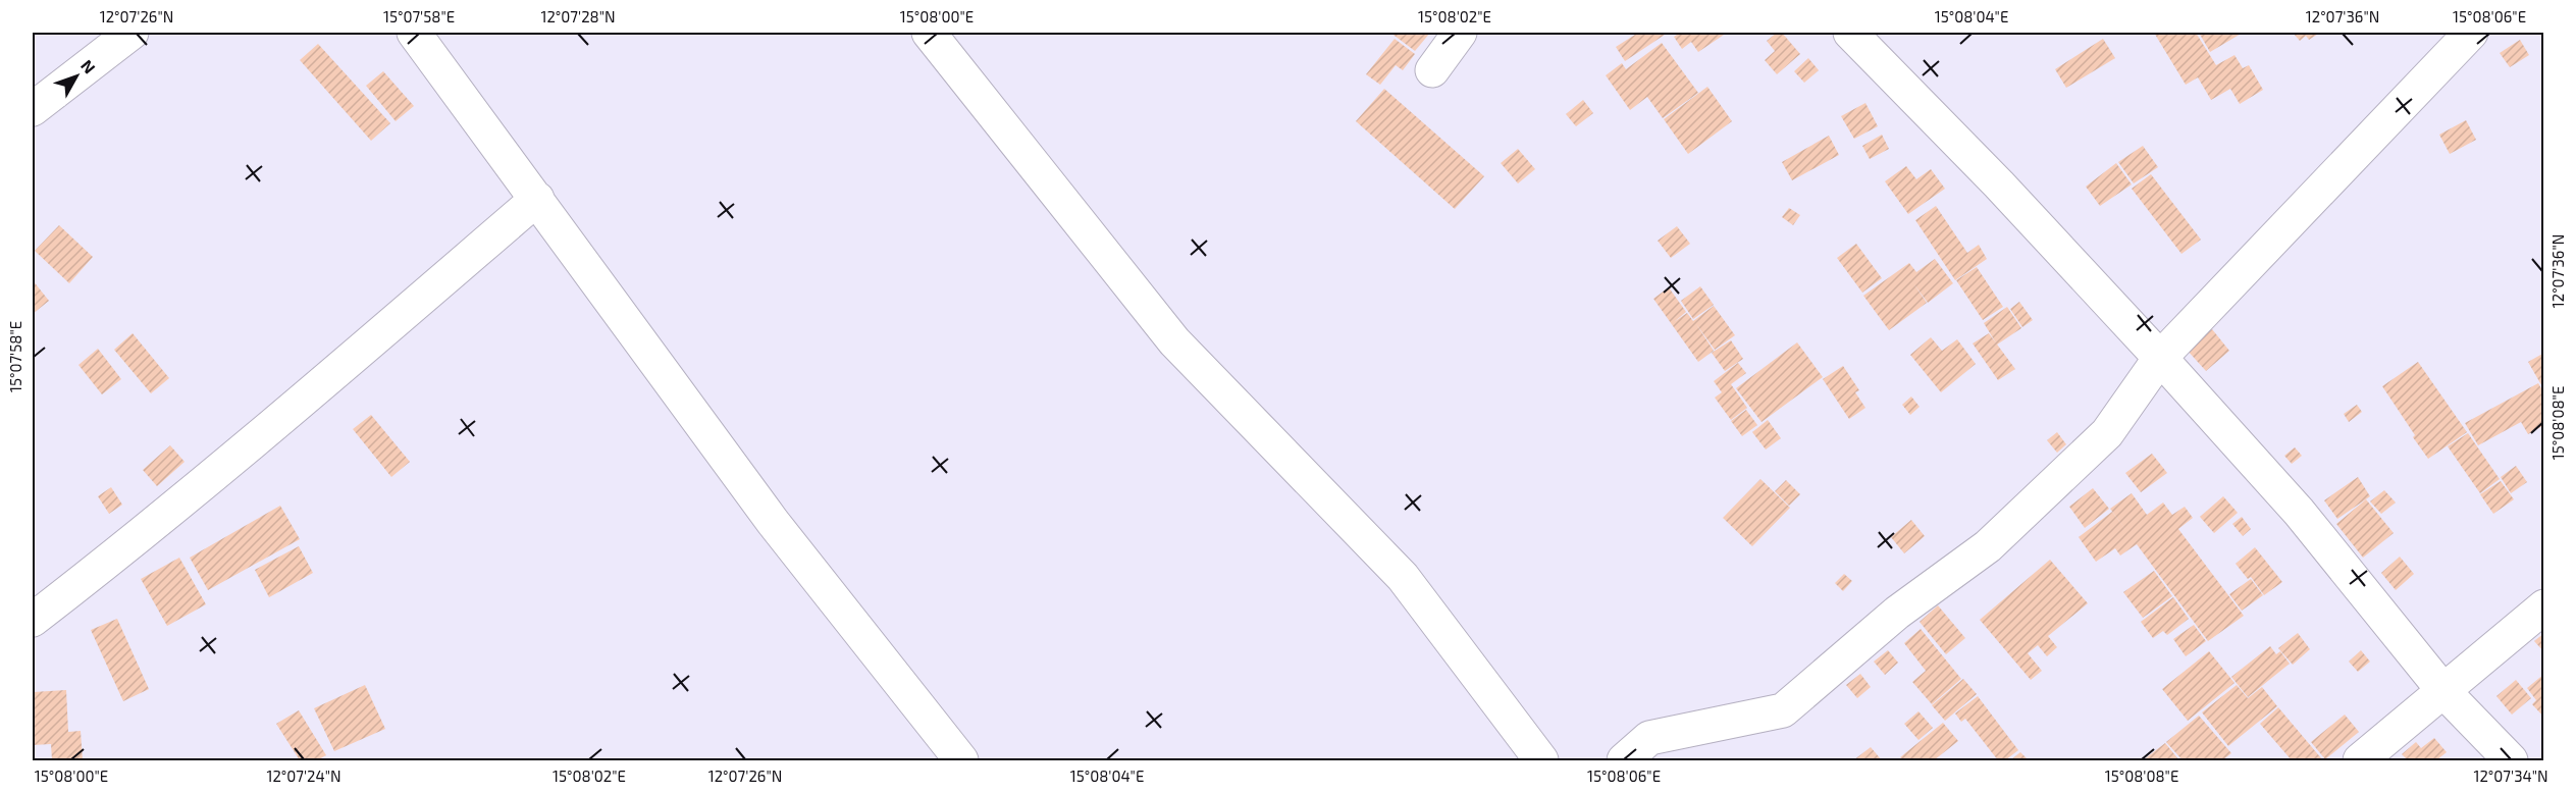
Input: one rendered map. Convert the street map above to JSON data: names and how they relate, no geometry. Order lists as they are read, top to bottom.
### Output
{
  "north": "top right",
  "coordinates": [
    "12°07'26\"N",
    "15°07'58\"E",
    "12°07'28\"N",
    "15°08'00\"E",
    "15°08'02\"E",
    "15°08'04\"E",
    "12°07'36\"N",
    "15°08'06\"E",
    "15°08'08\"E",
    "12°07'24\"N",
    "12°07'34\"N"
  ]
}
